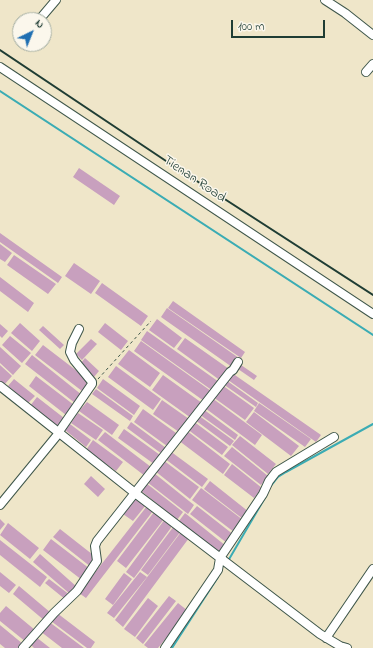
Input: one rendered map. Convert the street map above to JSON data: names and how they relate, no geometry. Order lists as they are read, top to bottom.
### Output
{
  "streets": {
    "street": ["Tienan Road"]
  },
  "scale_bar": "100 m",
  "north": "top right"
}
